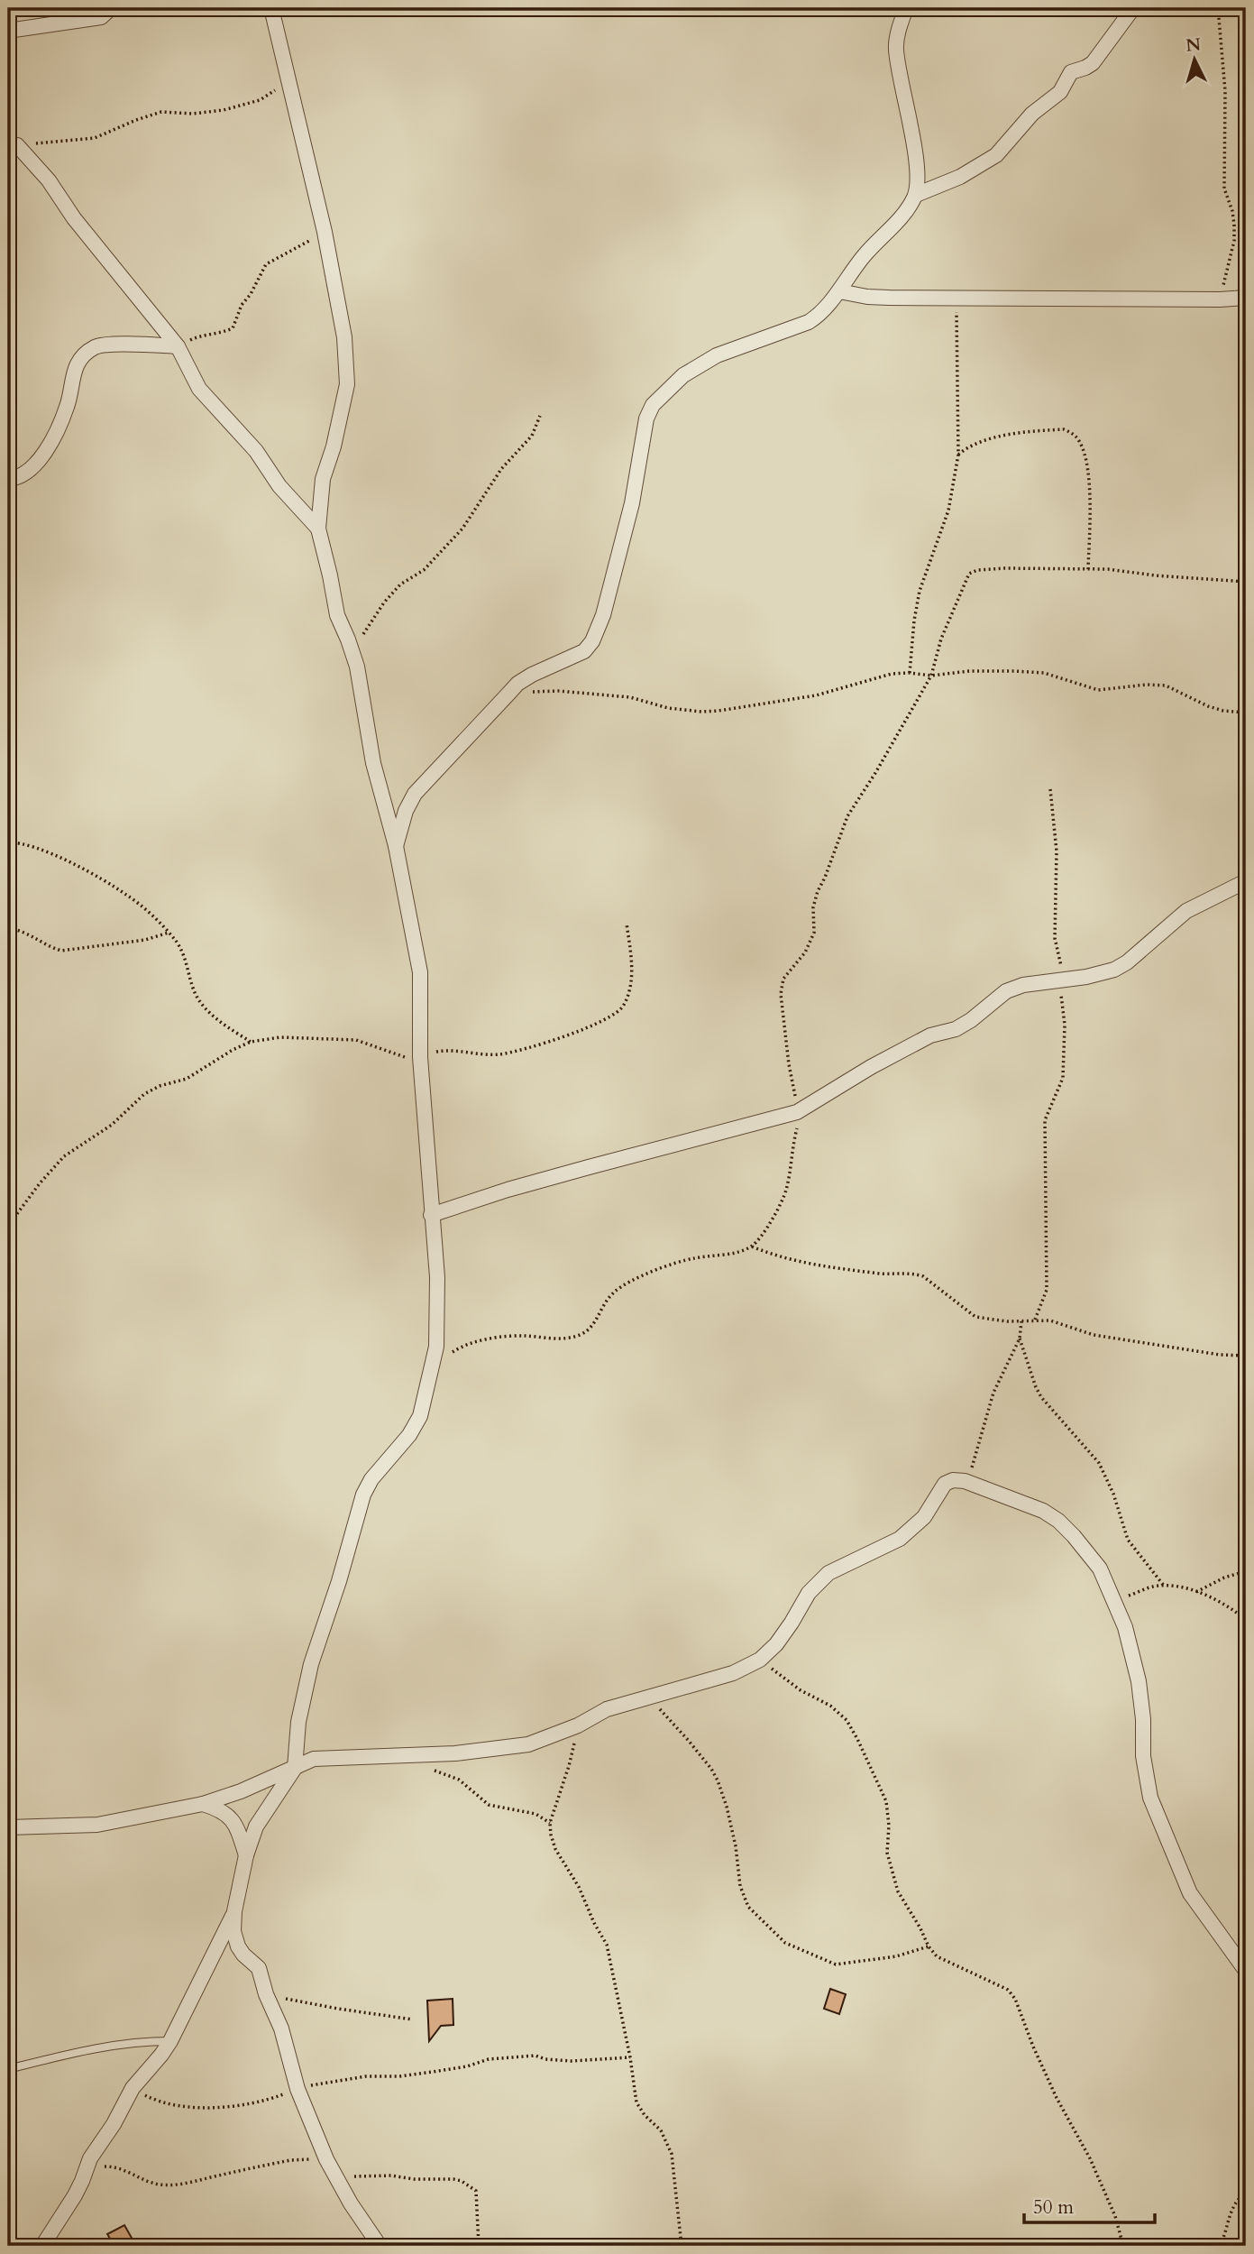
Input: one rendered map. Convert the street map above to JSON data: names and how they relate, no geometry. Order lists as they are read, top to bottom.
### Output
{
  "scale_bar": "50 m",
  "north": "top"
}
